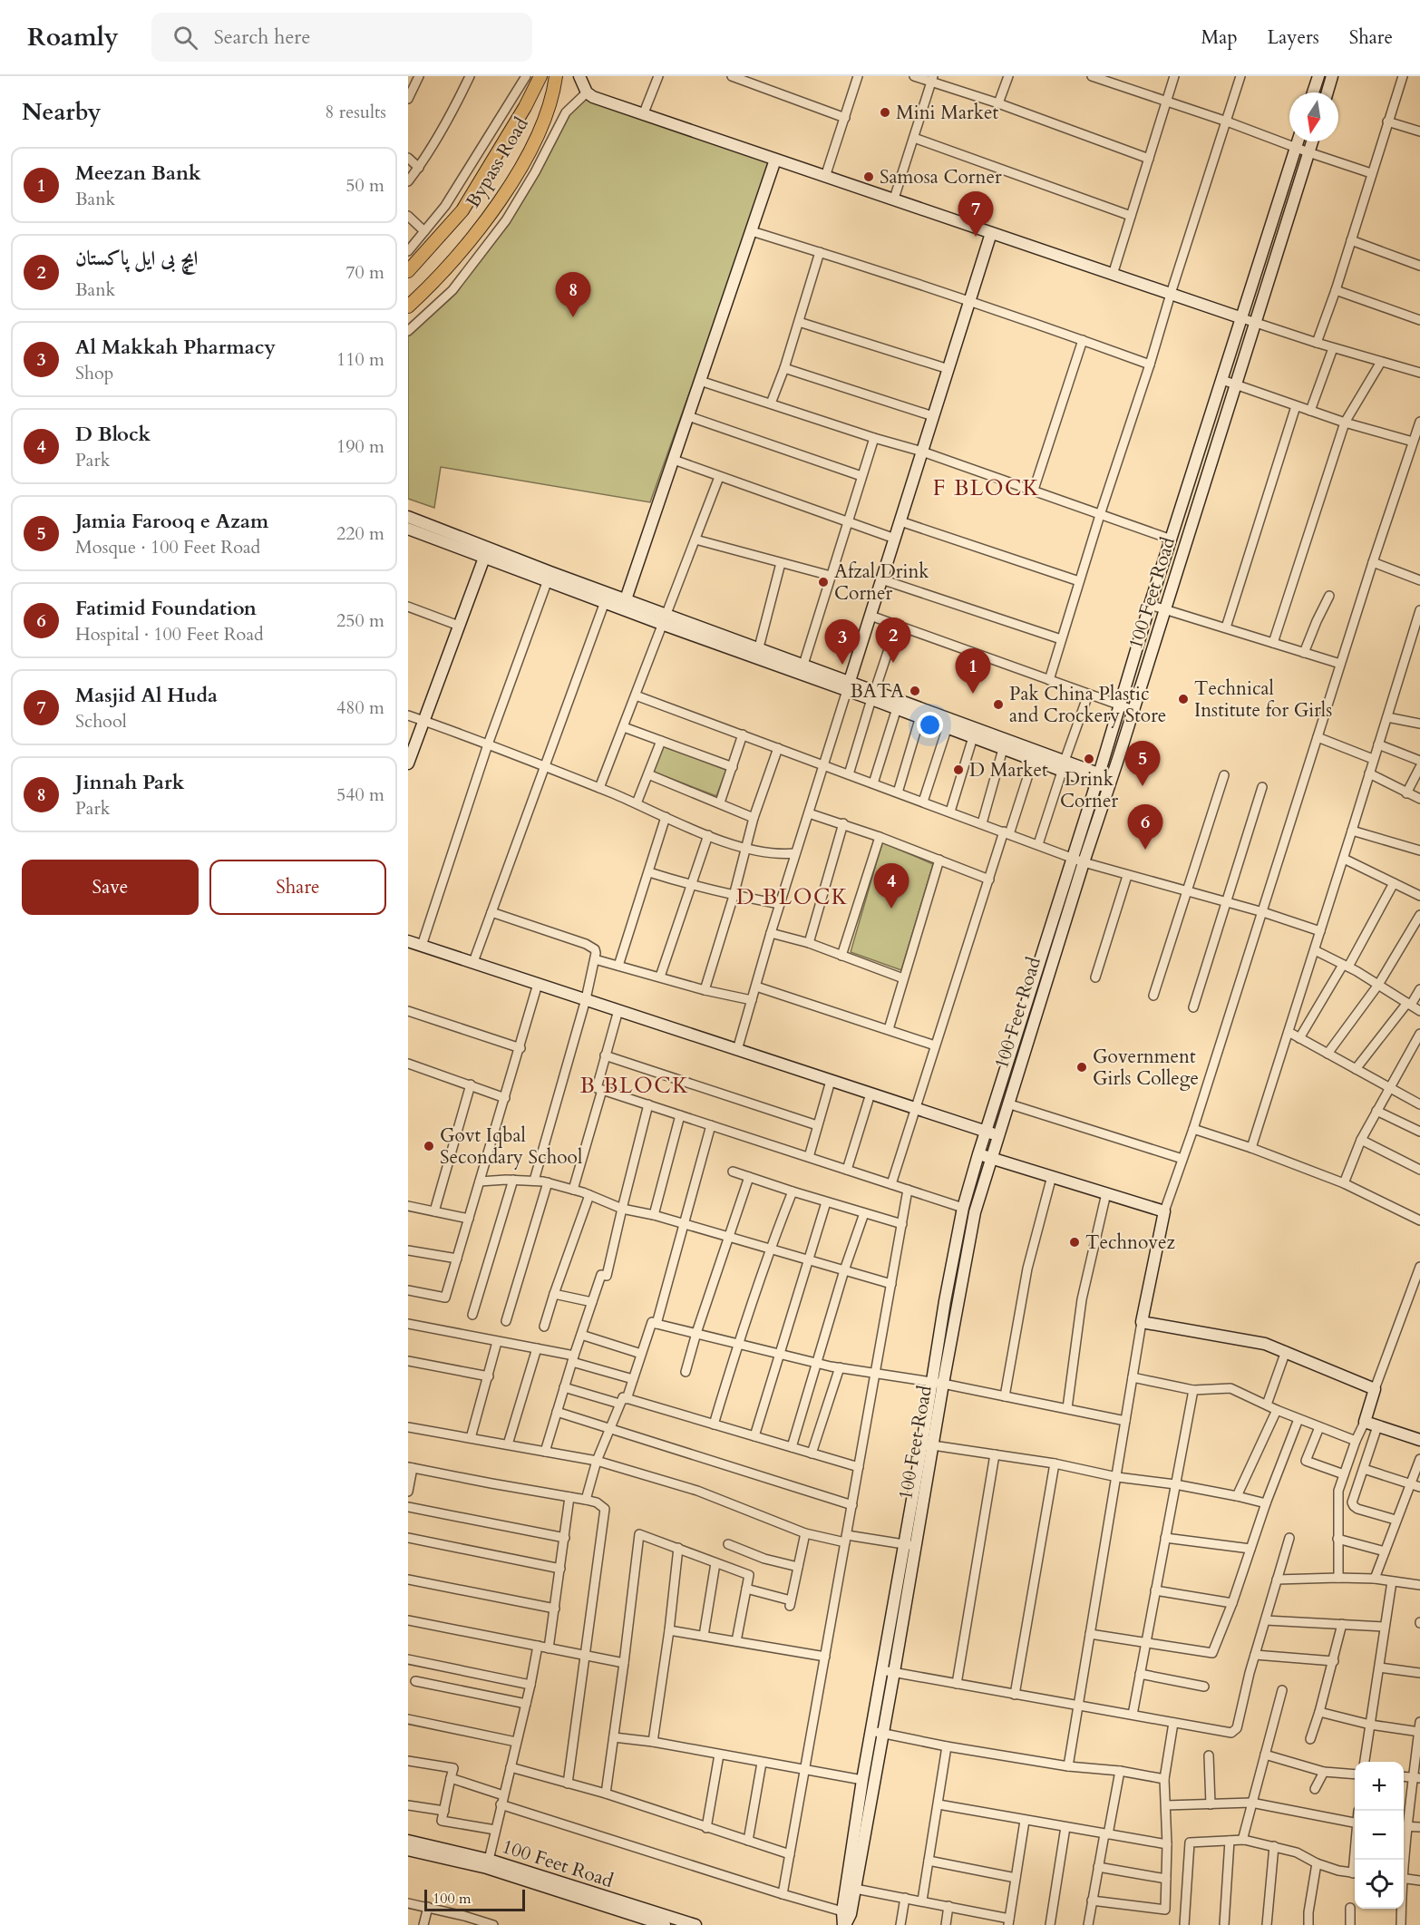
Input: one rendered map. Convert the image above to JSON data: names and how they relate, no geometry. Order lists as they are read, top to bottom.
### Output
{
  "streets": {
    "main road": ["Bypass Road", "100 Feet Road"]
  },
  "districts": ["F BLOCK", "D BLOCK", "B BLOCK"],
  "places": [
    "Mini Market",
    "Samosa Corner",
    "Afzal Drink Corner",
    "BATA",
    "Technical Institute for Girls",
    "Pak China Plastic and Crockery Store",
    "Drink Corner",
    "D Market",
    "Government Girls College",
    "Govt Iqbal Secondary School",
    "Technovez"
  ],
  "scale_bar": "100 m",
  "north": "bottom",
  "page": {
    "header": "Roamly",
    "search": "Search here",
    "nav": ["Map", "Layers", "Share"],
    "heading": ["Nearby", "8 results"],
    "list": [
      {
        "mark": "1",
        "name": "Meezan Bank",
        "note": "Bank",
        "value": "50 m"
      },
      {
        "mark": "2",
        "name": "ایچ بی ایل پاکستان",
        "note": "Bank",
        "value": "70 m"
      },
      {
        "mark": "3",
        "name": "Al Makkah Pharmacy",
        "note": "Shop",
        "value": "110 m"
      },
      {
        "mark": "4",
        "name": "D Block",
        "note": "Park",
        "value": "190 m"
      },
      {
        "mark": "5",
        "name": "Jamia Farooq e Azam",
        "note": "Mosque · 100 Feet Road",
        "value": "220 m"
      },
      {
        "mark": "6",
        "name": "Fatimid Foundation",
        "note": "Hospital · 100 Feet Road",
        "value": "250 m"
      },
      {
        "mark": "7",
        "name": "Masjid Al Huda",
        "note": "School",
        "value": "480 m"
      },
      {
        "mark": "8",
        "name": "Jinnah Park",
        "note": "Park",
        "value": "540 m"
      }
    ],
    "pins": [
      "7",
      "8",
      "2",
      "3",
      "1",
      "5",
      "6",
      "4"
    ],
    "buttons": ["Save", "Share"],
    "map_buttons": ["+", "−"],
    "scale": "100 m"
  }
}
